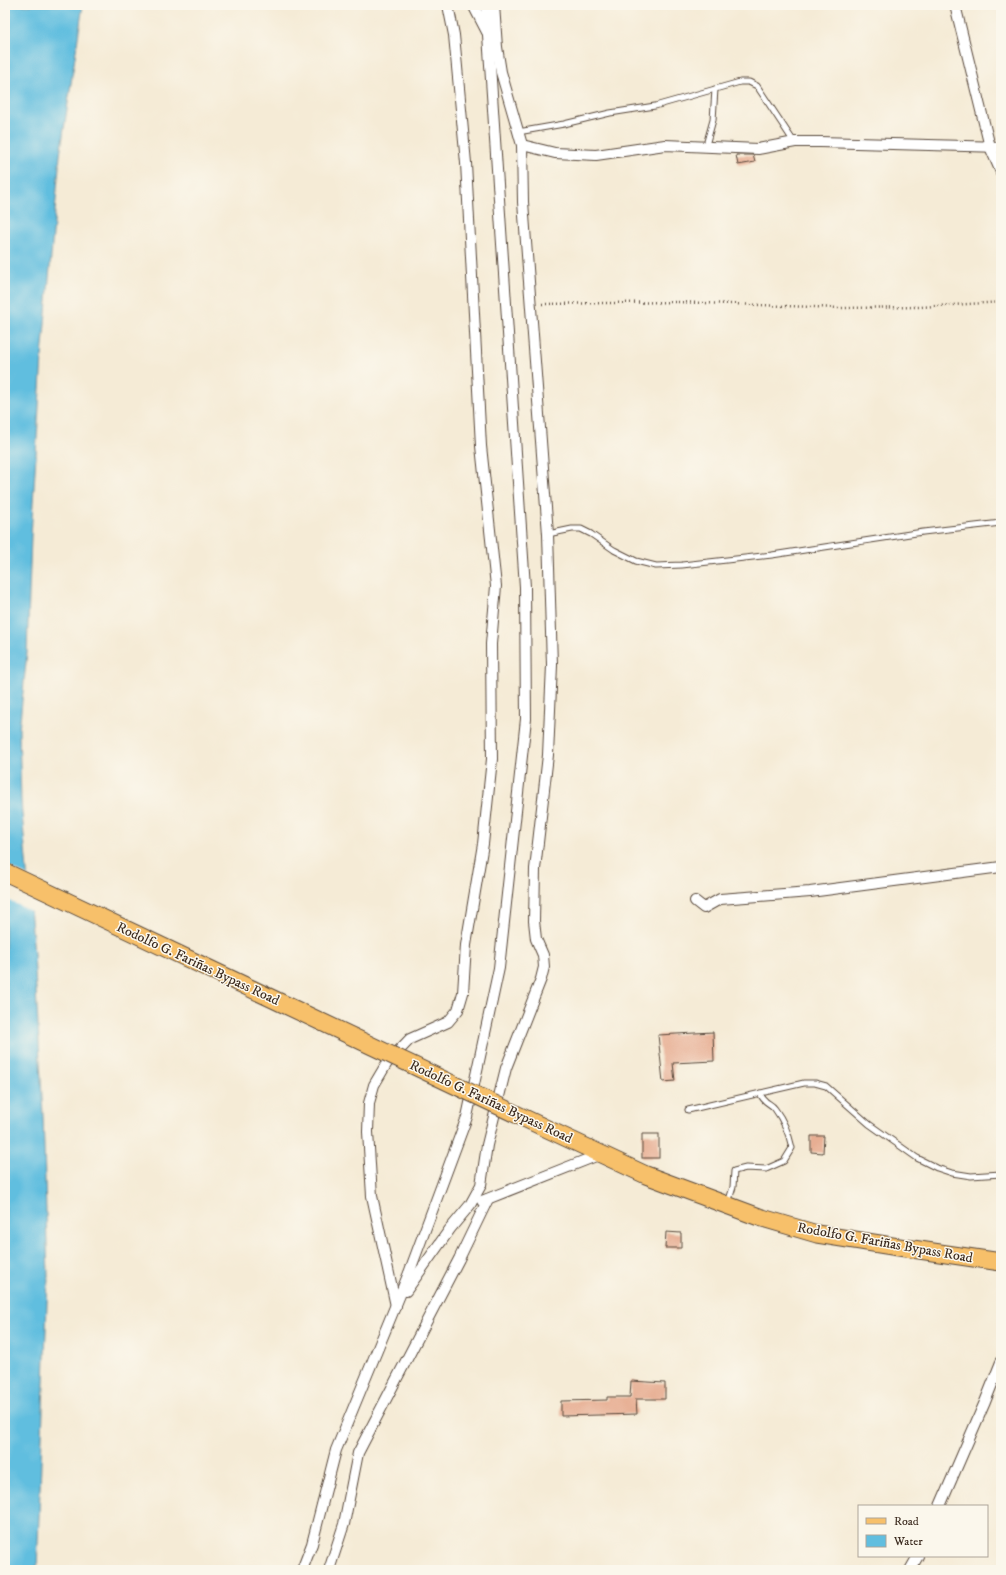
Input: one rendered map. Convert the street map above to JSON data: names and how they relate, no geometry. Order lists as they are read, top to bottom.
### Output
{
  "streets": {
    "main road": ["Rodolfo G. Fariñas Bypass Road"]
  },
  "legend": ["Road", "Water"]
}
